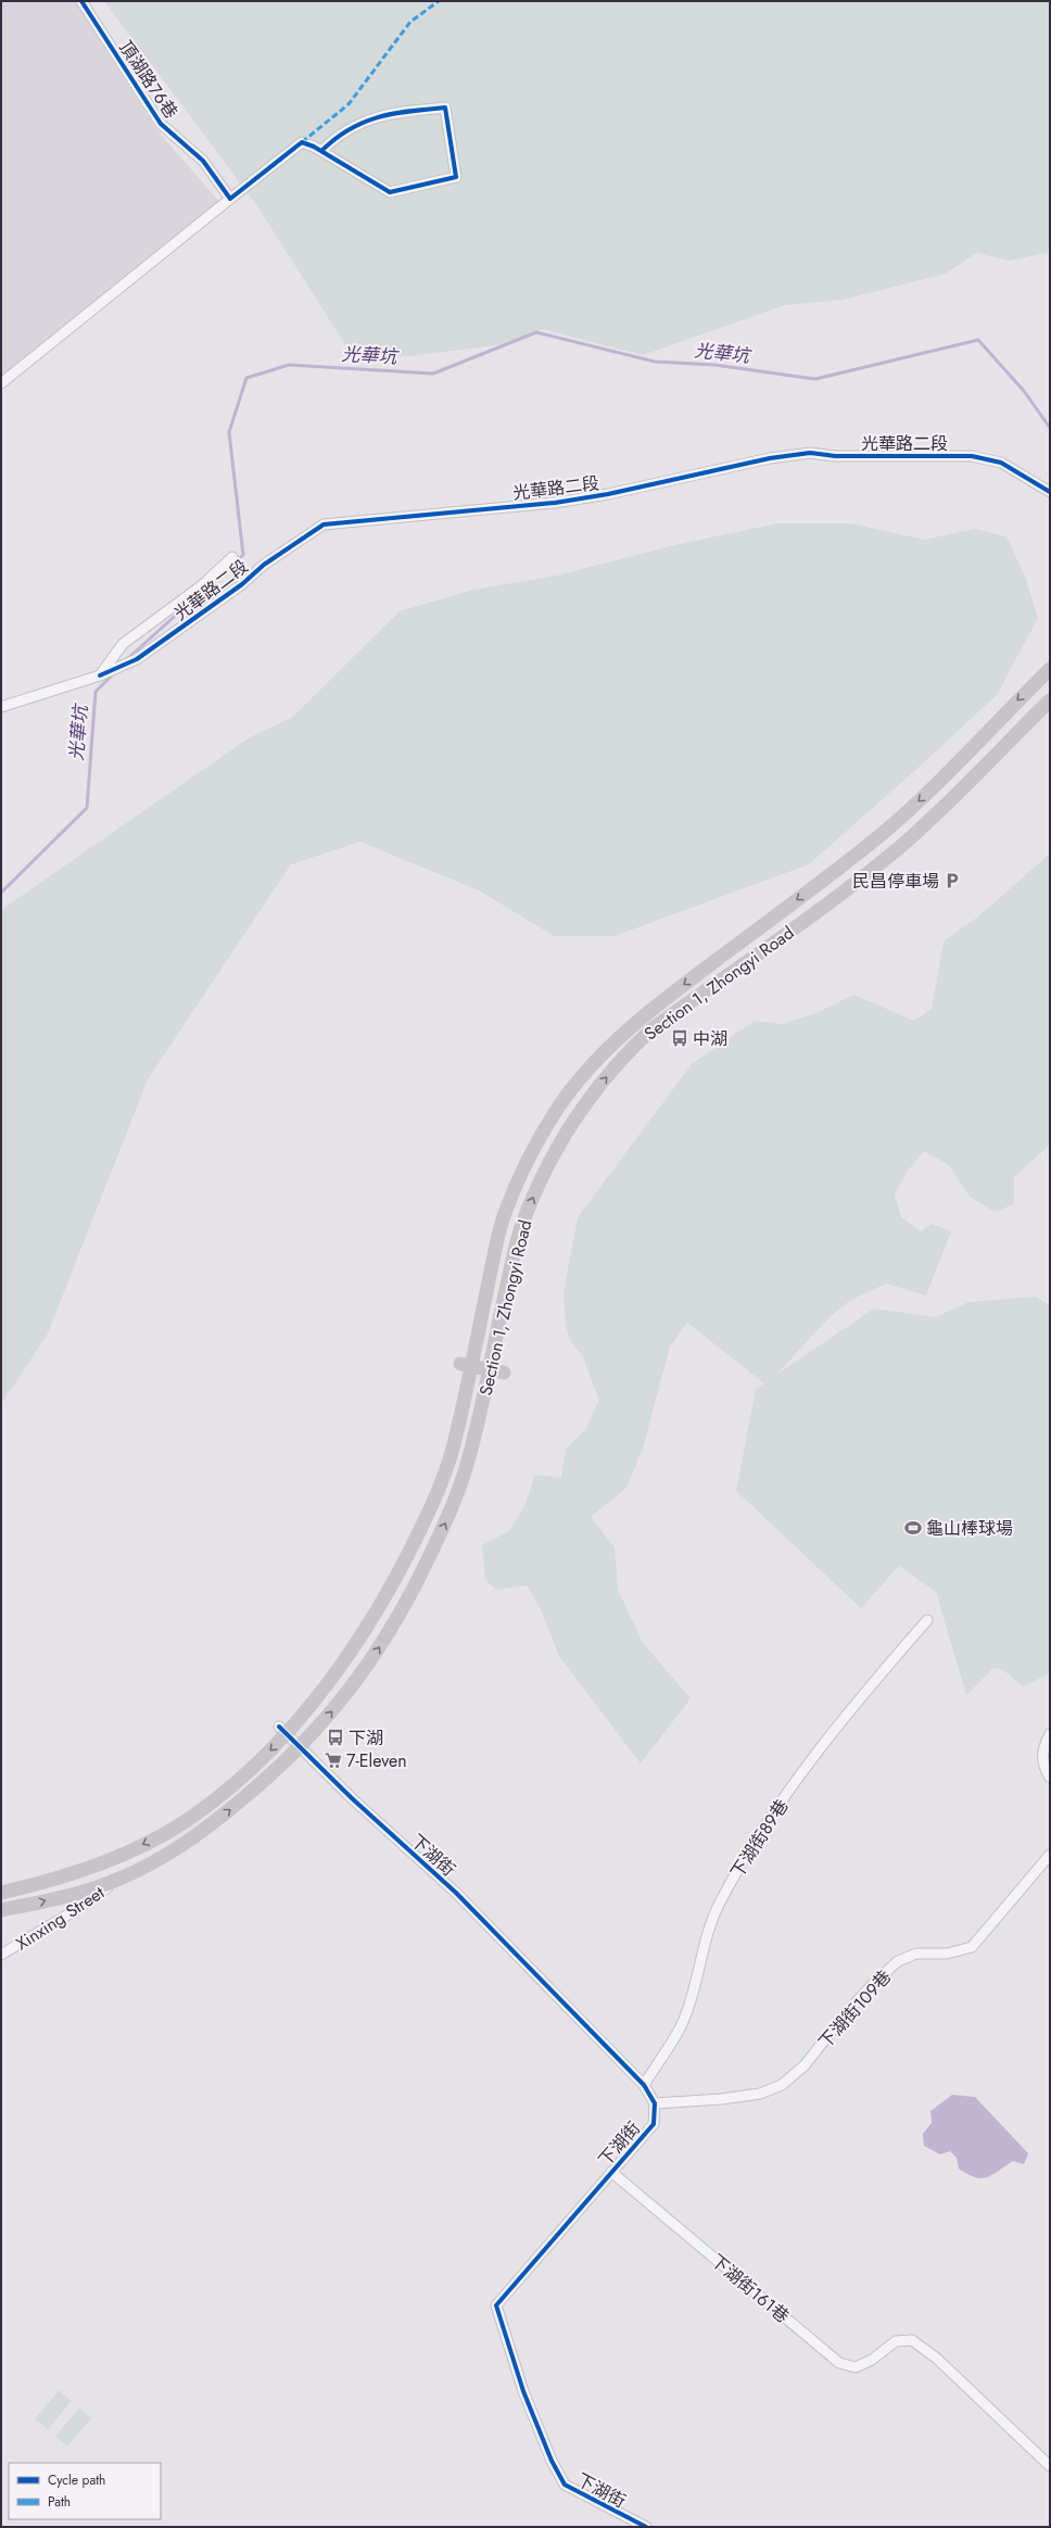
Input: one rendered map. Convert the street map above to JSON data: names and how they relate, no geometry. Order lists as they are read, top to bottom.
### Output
{
  "streets": {
    "main road": ["Section 1, Zhongyi Road"],
    "street": [
      "頂湖路76巷",
      "光華路二段",
      "下湖街89巷",
      "下湖街",
      "Xinxing Street",
      "下湖街109巷",
      "下湖街161巷"
    ]
  },
  "crossings": [
    ["Section 1, Zhongyi Road", "下湖街"],
    ["Section 1, Zhongyi Road", "Xinxing Street"],
    ["下湖街89巷", "下湖街"],
    ["下湖街", "下湖街109巷"],
    ["下湖街", "下湖街161巷"]
  ],
  "water": ["光華坑"],
  "places": {
    "parking": ["民昌停車場"],
    "bus stop": ["中湖", "下湖"],
    "sports": ["龜山棒球場"],
    "supermarket": ["7-Eleven"]
  },
  "legend": ["Cycle path", "Path"]
}
